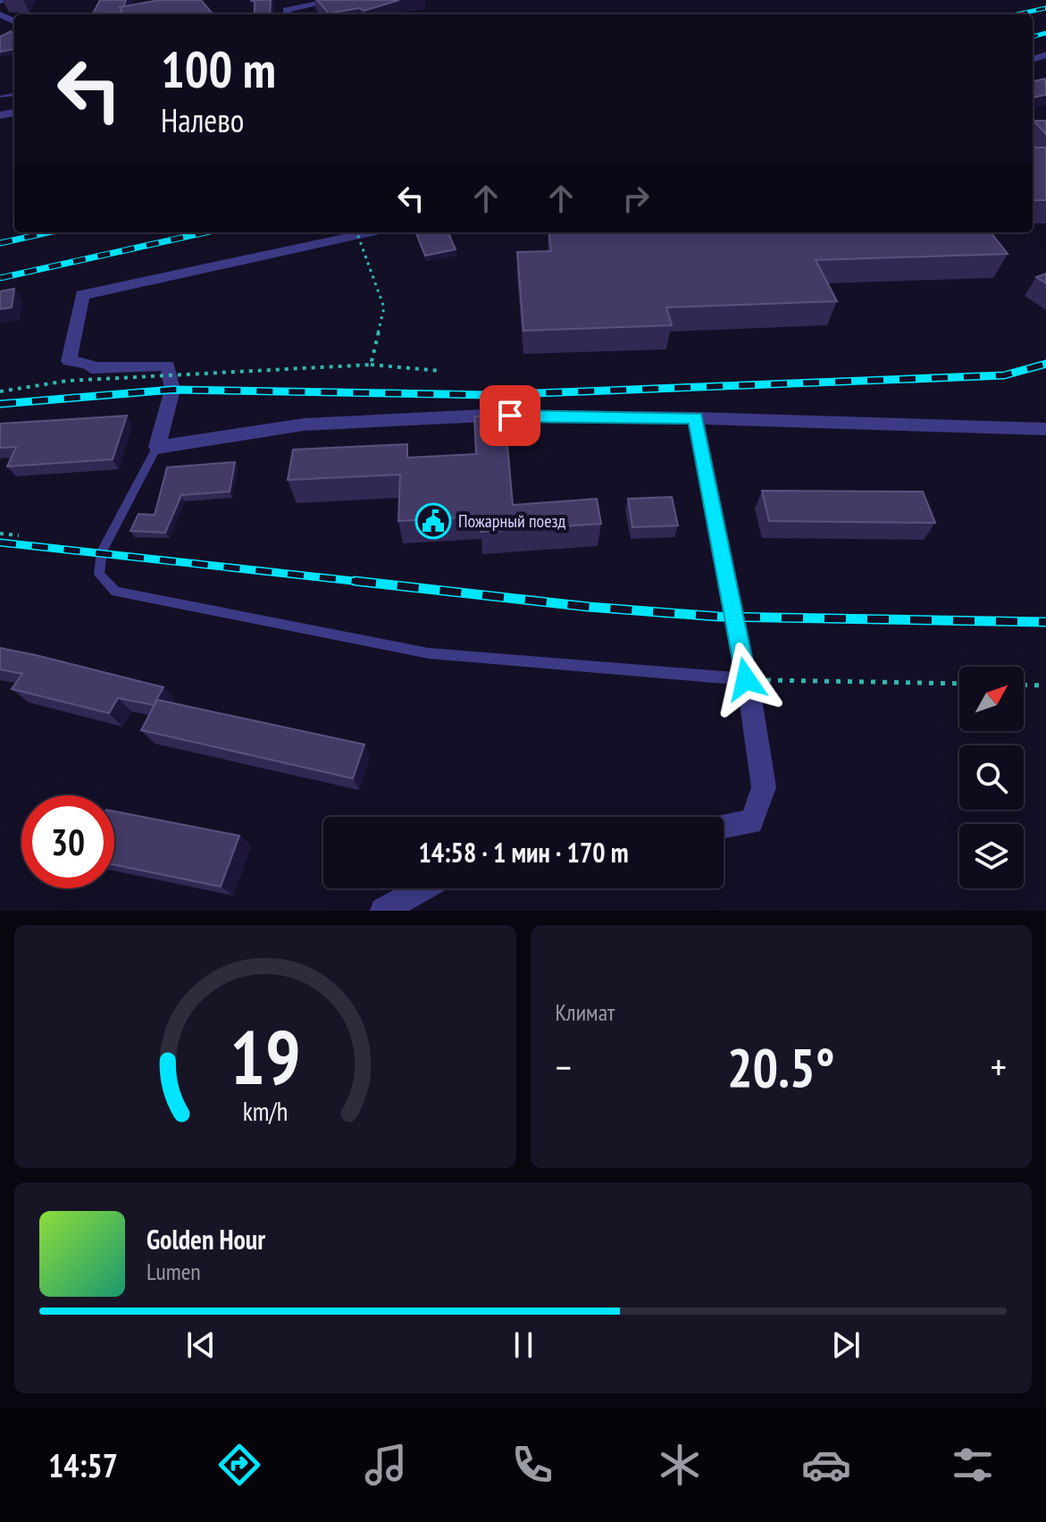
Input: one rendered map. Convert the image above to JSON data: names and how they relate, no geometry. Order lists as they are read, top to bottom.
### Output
{
  "places": {
    "public building": ["Пожарный поезд"]
  },
  "north": "top right",
  "page": {
    "turn": ["100 m", "Налево"],
    "limit": "30",
    "trip": "14:58 · 1 мин · 170 m",
    "tile": "Климат",
    "heat": ["−", "20.5°", "+"],
    "song": ["Golden Hour", "Lumen"],
    "tabs": "14:57",
    "gauge": ["19", "km/h"]
  }
}
